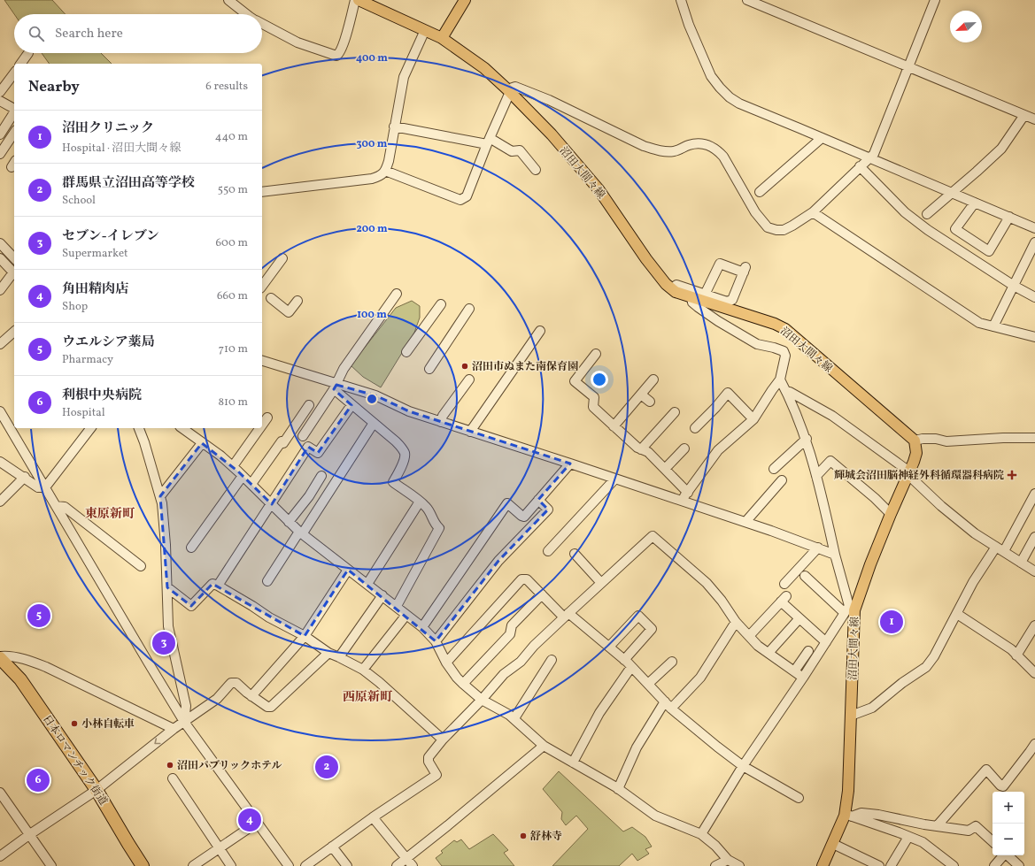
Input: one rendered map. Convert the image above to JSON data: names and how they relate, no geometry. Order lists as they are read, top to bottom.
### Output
{
  "streets": {
    "highway": ["日本ロマンチック街道"],
    "main road": ["沼田大間々線"]
  },
  "districts": ["東原新町", "西原新町"],
  "places": {
    "other": [
      "沼田市ぬまた南保育園",
      "小林自転車",
      "沼田パブリックホテル",
      "舒林寺"
    ],
    "health": ["輝城会沼田脳神経外科循環器科病院"]
  },
  "north": "bottom left",
  "page": {
    "search": "Search here",
    "heading": ["Nearby", "6 results"],
    "list": [
      {
        "mark": "1",
        "name": "沼田クリニック",
        "note": "Hospital · 沼田大間々線",
        "value": "440 m"
      },
      {
        "mark": "2",
        "name": "群馬県立沼田高等学校",
        "note": "School",
        "value": "550 m"
      },
      {
        "mark": "3",
        "name": "セブン-イレブン",
        "note": "Supermarket",
        "value": "600 m"
      },
      {
        "mark": "4",
        "name": "角田精肉店",
        "note": "Shop",
        "value": "660 m"
      },
      {
        "mark": "5",
        "name": "ウエルシア薬局",
        "note": "Pharmacy",
        "value": "710 m"
      },
      {
        "mark": "6",
        "name": "利根中央病院",
        "note": "Hospital",
        "value": "810 m"
      }
    ],
    "pins": [
      "5",
      "1",
      "3",
      "2",
      "6",
      "4"
    ],
    "map_buttons": ["+", "−"]
  },
  "rings": [
    "400 m",
    "300 m",
    "200 m",
    "100 m"
  ]
}
